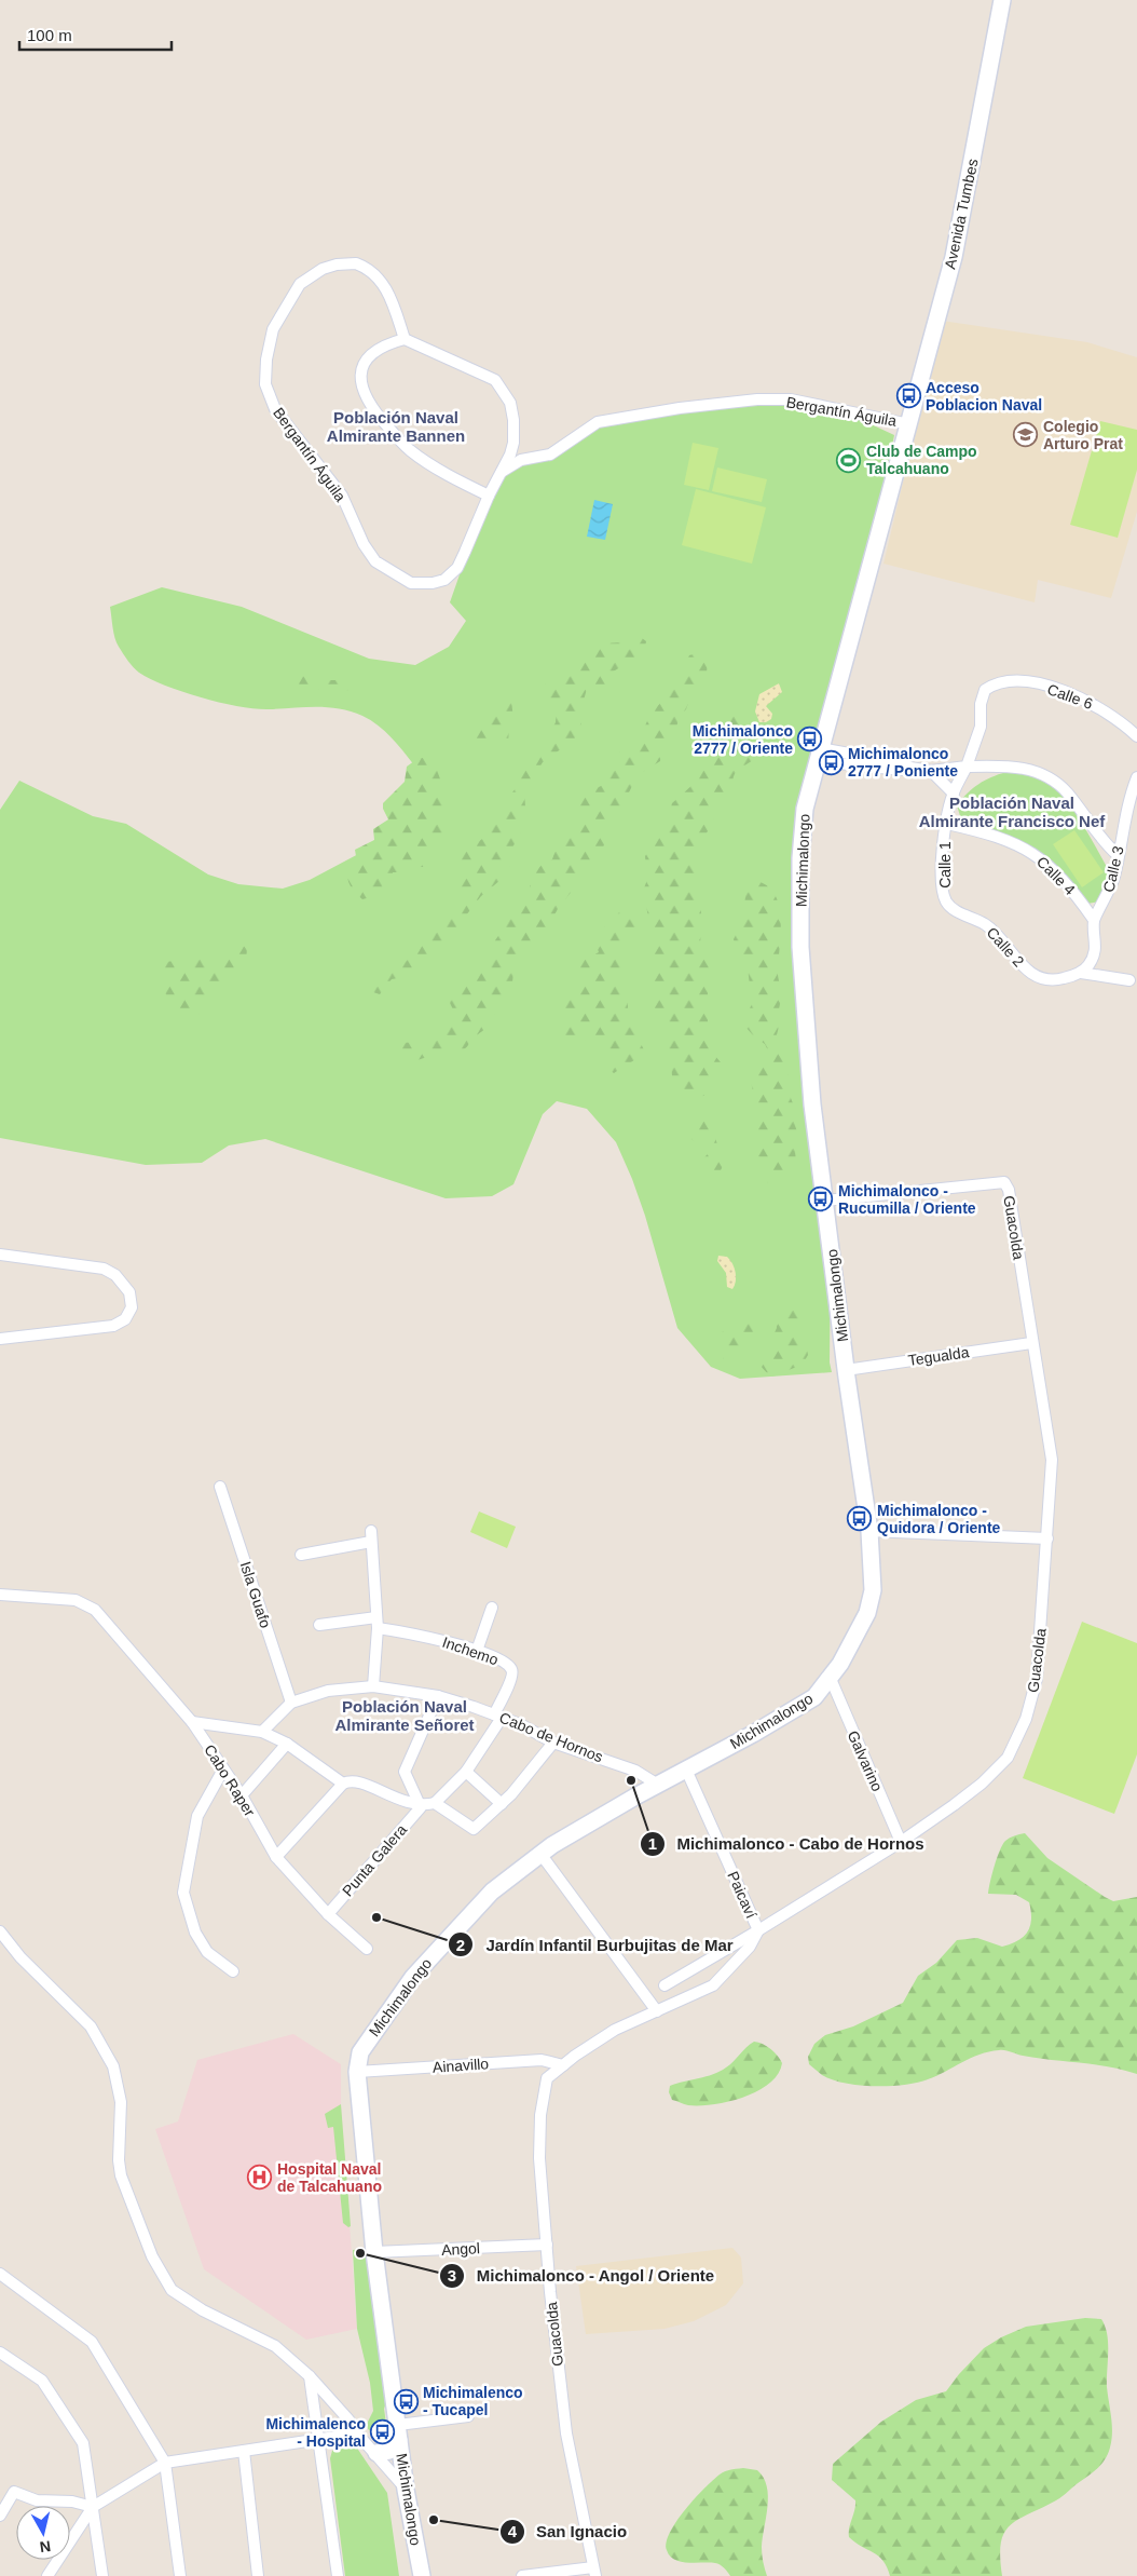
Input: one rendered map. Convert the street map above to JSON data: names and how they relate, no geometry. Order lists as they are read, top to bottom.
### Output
{
  "streets": {
    "main road": ["Avenida Tumbes", "Michimalongo"],
    "street": [
      "Bergantín Águila",
      "Calle 6",
      "Calle 1",
      "Calle 3",
      "Calle 4",
      "Calle 2",
      "Guacolda",
      "Tegualda",
      "Isla Guafo",
      "Inchemo",
      "Cabo de Hornos",
      "Galvarino",
      "Cabo Raper",
      "Punta Galera",
      "Paicaví",
      "Ainavillo",
      "Angol"
    ]
  },
  "crossings": [
    ["Avenida Tumbes", "Bergantín Águila"],
    ["Avenida Tumbes", "Michimalongo"],
    ["Bergantín Águila", "Michimalongo"],
    ["Calle 6", "Calle 1"],
    ["Michimalongo", "Guacolda"],
    ["Michimalongo", "Tegualda"],
    ["Michimalongo", "Cabo de Hornos"],
    ["Michimalongo", "Galvarino"],
    ["Michimalongo", "Paicaví"],
    ["Michimalongo", "Ainavillo"],
    ["Michimalongo", "Angol"],
    ["Calle 1", "Calle 4"],
    ["Calle 1", "Calle 2"],
    ["Calle 3", "Calle 4"],
    ["Guacolda", "Tegualda"],
    ["Guacolda", "Galvarino"],
    ["Guacolda", "Paicaví"],
    ["Guacolda", "Ainavillo"],
    ["Guacolda", "Angol"],
    ["Isla Guafo", "Cabo de Hornos"],
    ["Inchemo", "Cabo de Hornos"],
    ["Cabo Raper", "Punta Galera"]
  ],
  "districts": ["Población Naval Almirante Bannen", "Población Naval Almirante Francisco Nef", "Población Naval Almirante Señoret"],
  "places": {
    "bus stop": [
      "Acceso Poblacion Naval",
      "Michimalonco 2777 / Oriente",
      "Michimalonco 2777 / Poniente",
      "Michimalonco - Rucumilla / Oriente",
      "Michimalonco - Quidora / Oriente",
      "Michimalenco - Tucapel",
      "Michimalenco - Hospital"
    ],
    "school or university": ["Colegio Arturo Prat"],
    "sports": ["Club de Campo Talcahuano"],
    "other": [
      "Michimalonco - Cabo de Hornos",
      "Jardín Infantil Burbujitas de Mar",
      "Michimalonco - Angol / Oriente",
      "San Ignacio"
    ],
    "hospital": ["Hospital Naval de Talcahuano"]
  },
  "scale_bar": "100 m",
  "north": "bottom"
}
